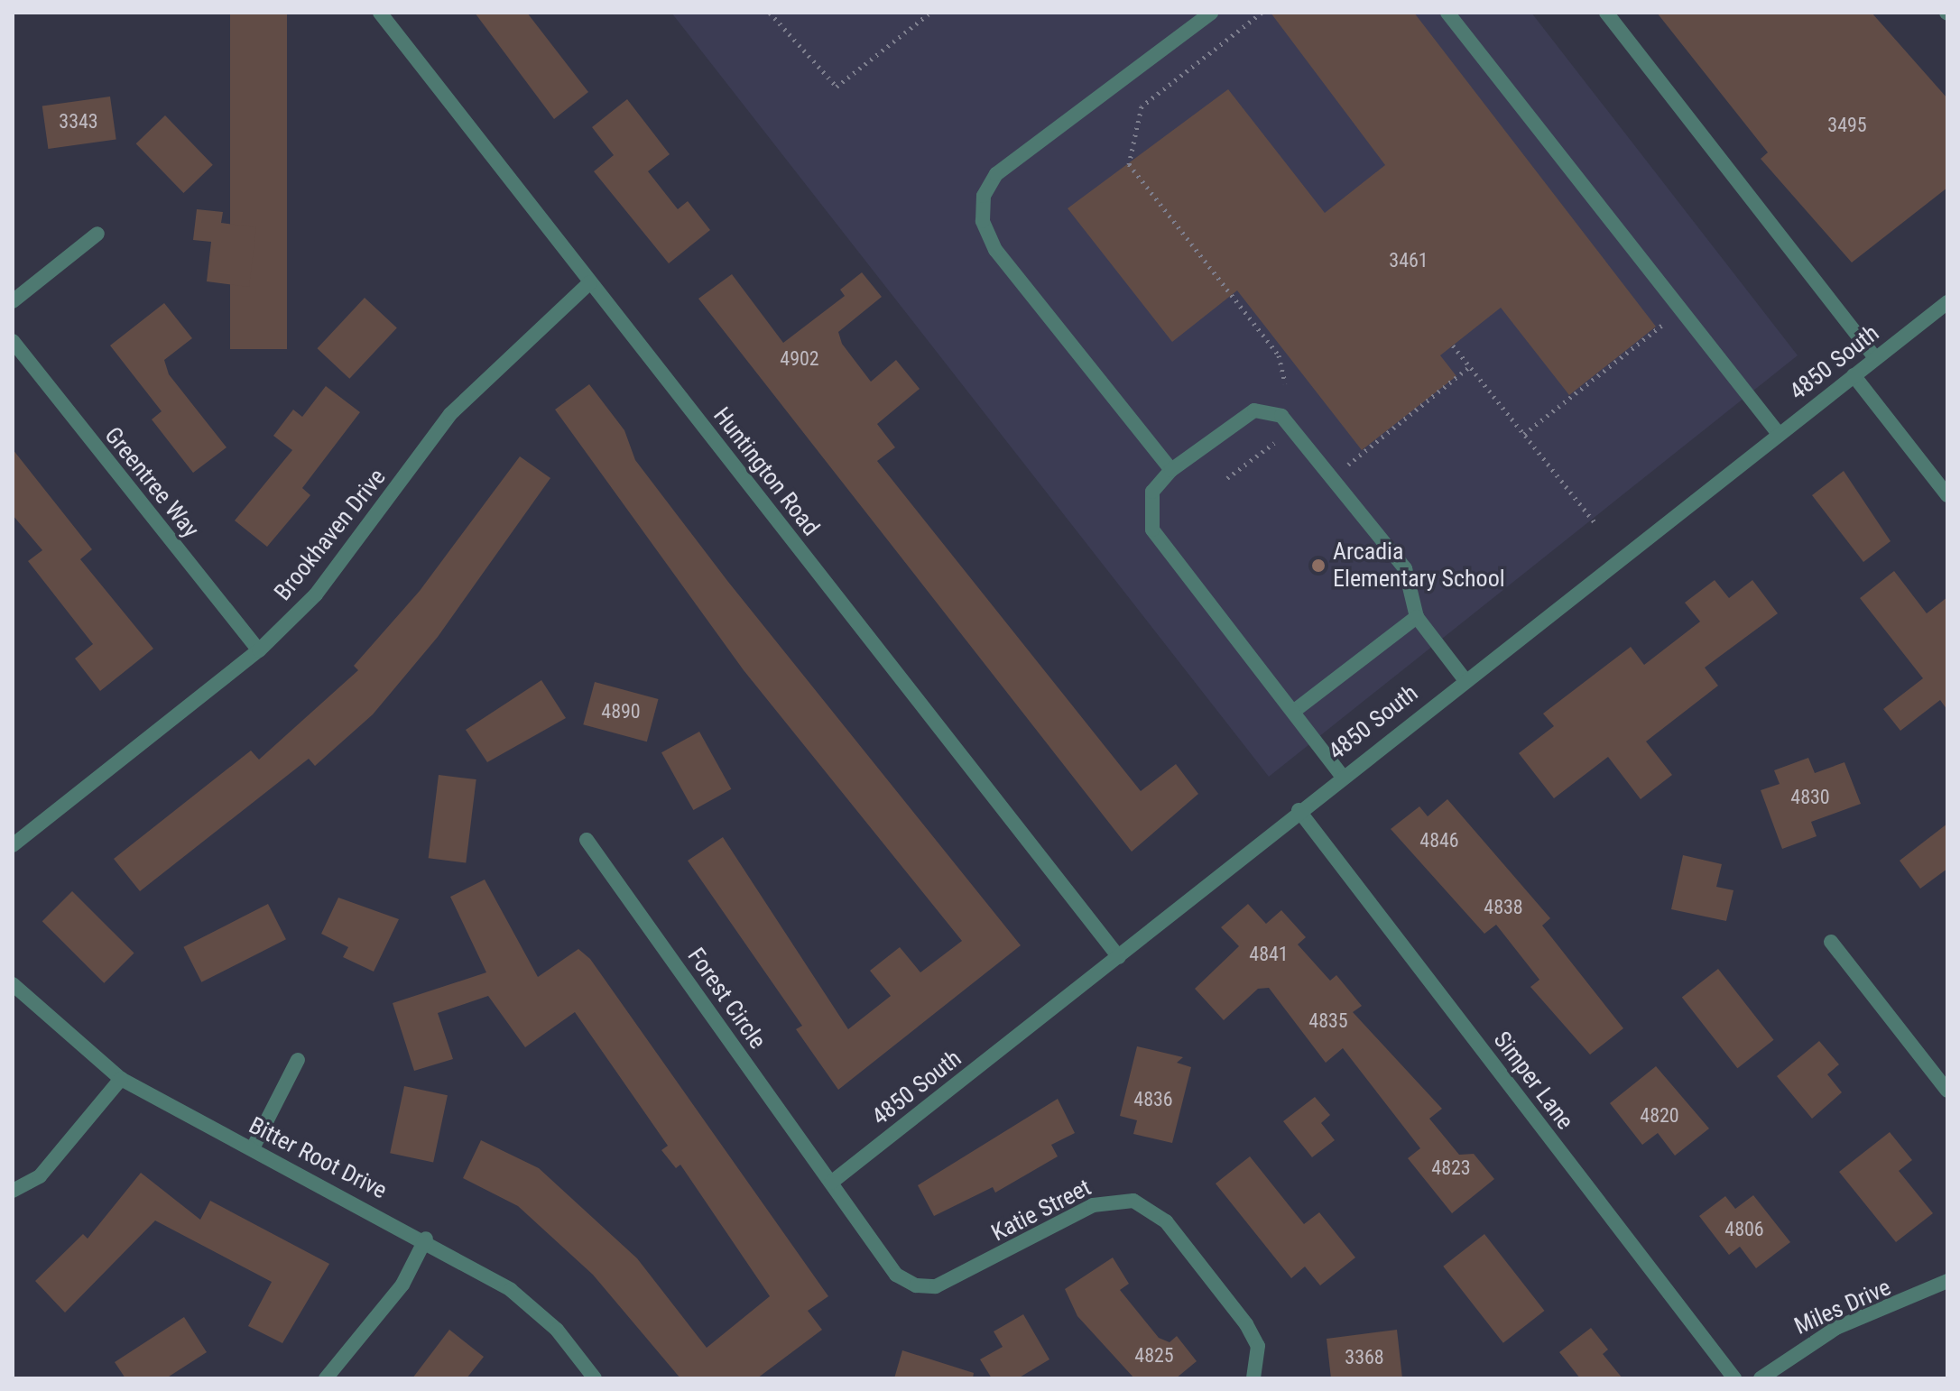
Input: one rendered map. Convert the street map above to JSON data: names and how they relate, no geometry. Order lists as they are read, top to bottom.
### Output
{
  "streets": {
    "street": [
      "4850 South",
      "Huntington Road",
      "Greentree Way",
      "Brookhaven Drive",
      "Forest Circle",
      "Simper Lane",
      "Bitter Root Drive",
      "Katie Street",
      "Miles Drive"
    ]
  },
  "crossings": [
    ["4850 South", "Huntington Road"],
    ["4850 South", "Forest Circle"],
    ["4850 South", "Simper Lane"],
    ["4850 South", "Katie Street"],
    ["Huntington Road", "Brookhaven Drive"],
    ["Greentree Way", "Brookhaven Drive"],
    ["Forest Circle", "Katie Street"]
  ],
  "places": ["Arcadia Elementary School"],
  "house_numbers": [
    "3343",
    "3495",
    "3461",
    "4902",
    "4890",
    "4830",
    "4846",
    "4838",
    "4841",
    "4835",
    "4836",
    "4820",
    "4823",
    "4806",
    "4825",
    "3368"
  ]
}
